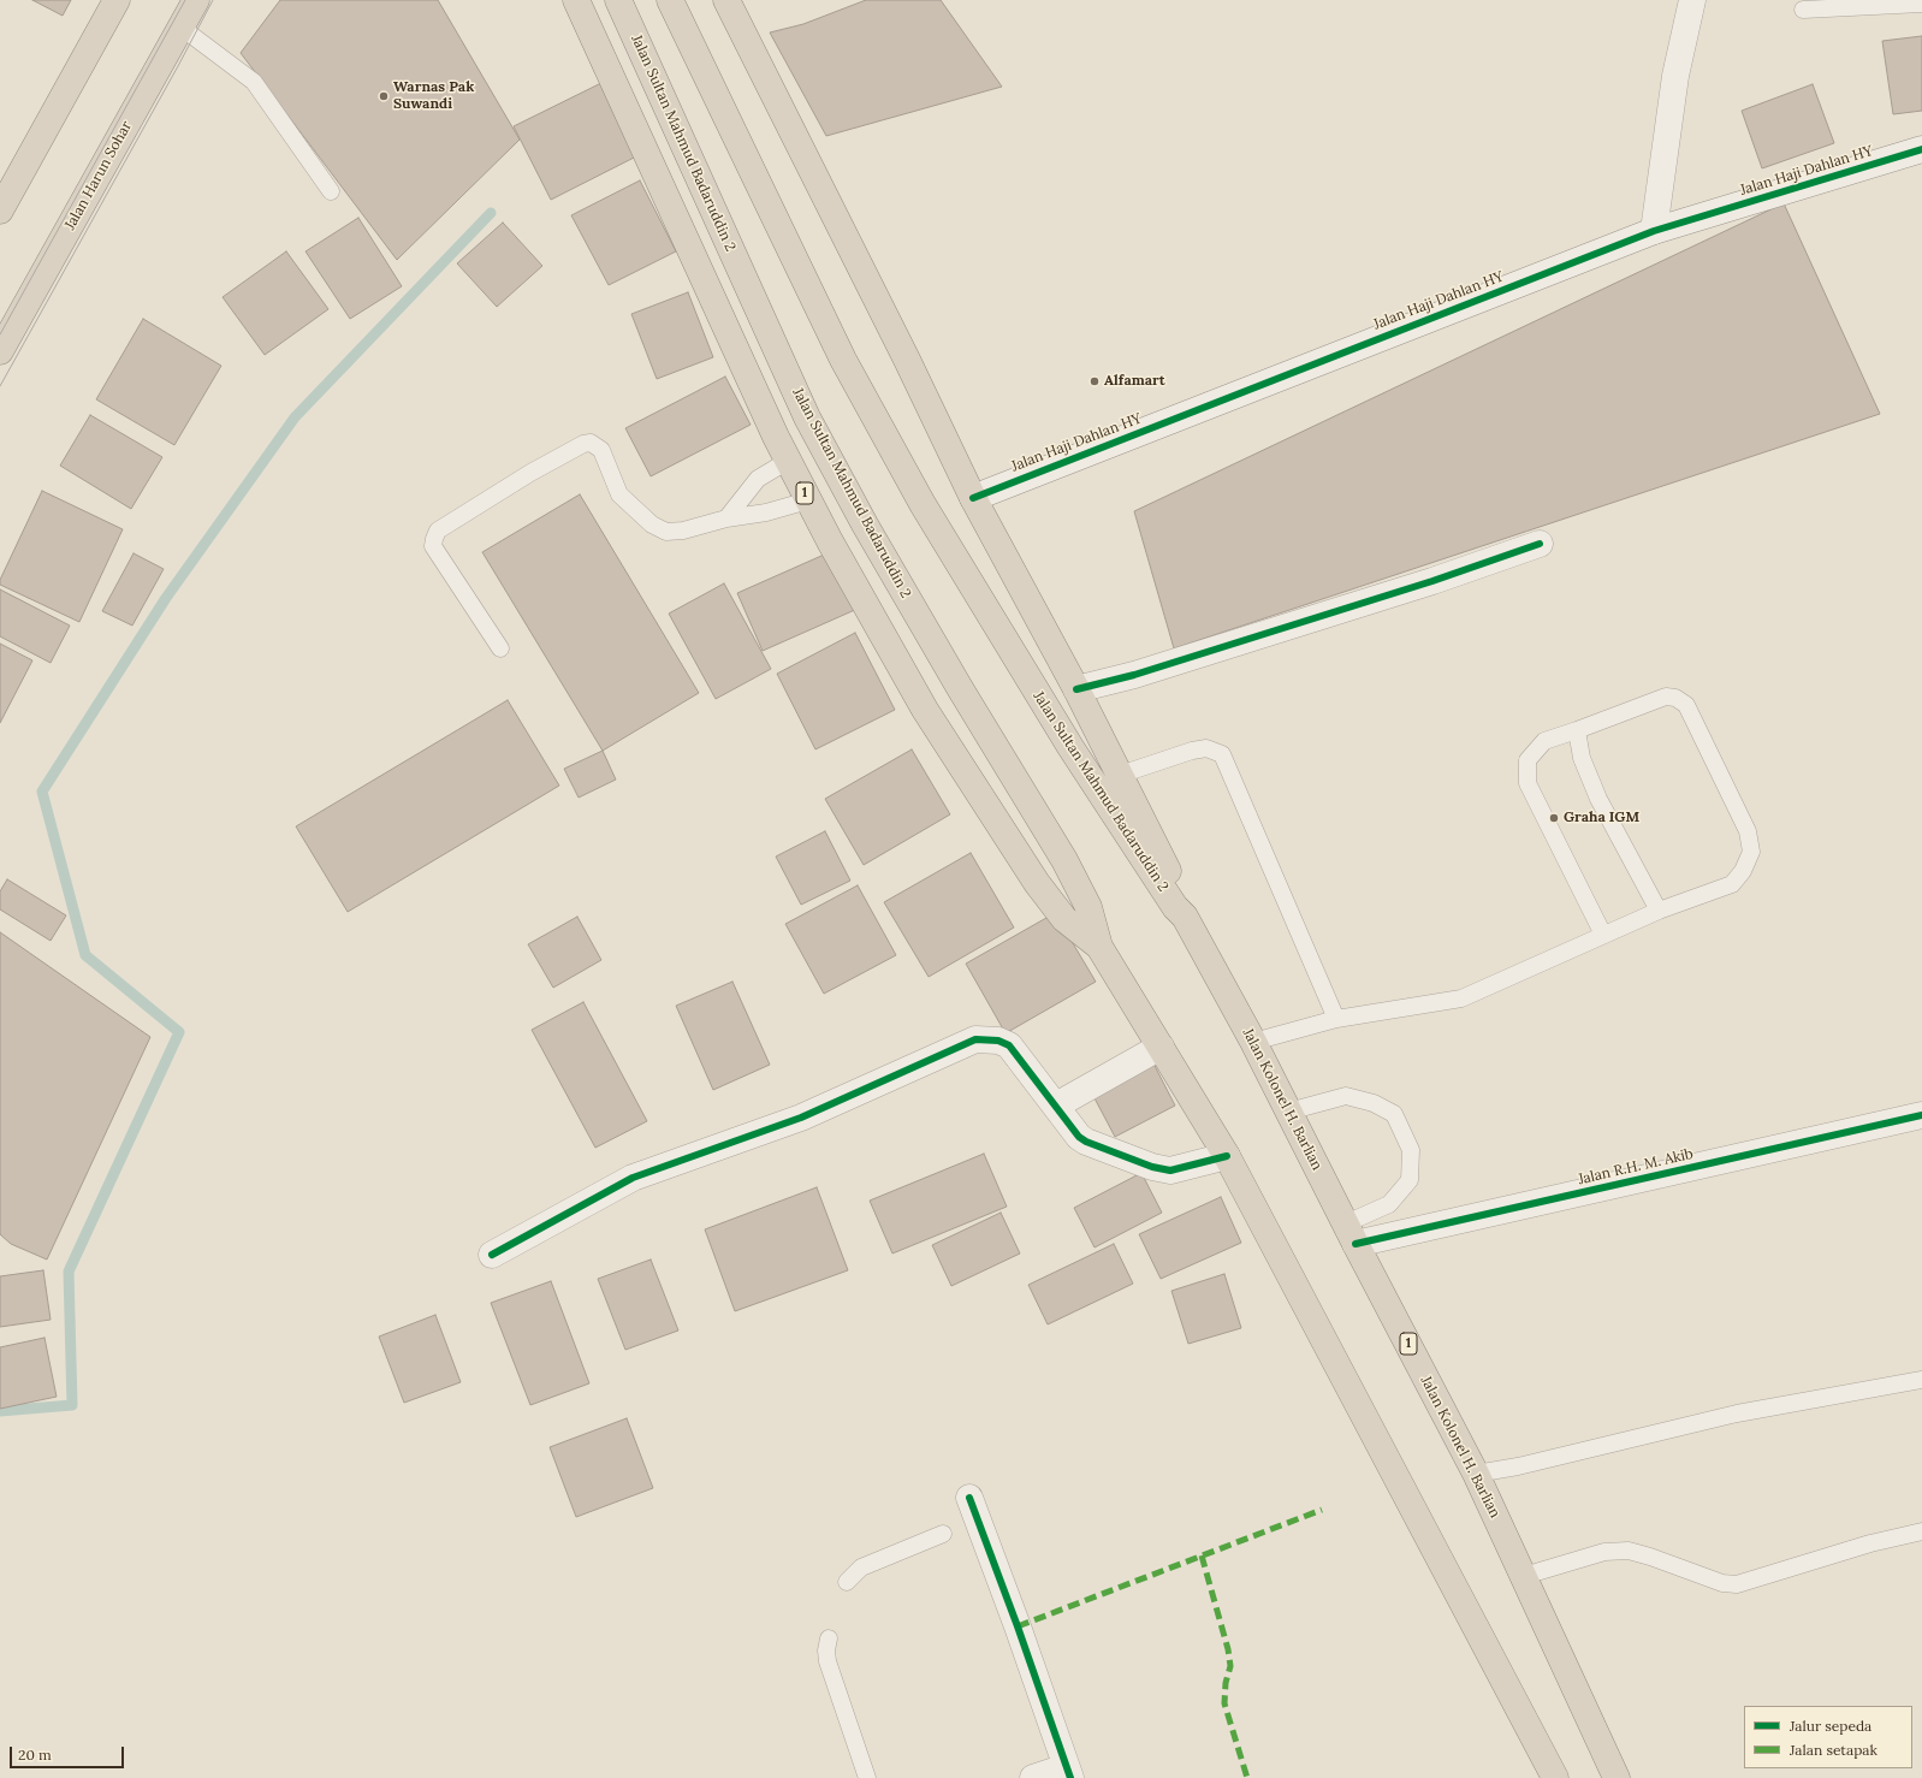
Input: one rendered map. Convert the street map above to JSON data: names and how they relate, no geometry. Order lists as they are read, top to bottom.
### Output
{
  "streets": {
    "highway": [
      "Jalan Sultan Mahmud Badaruddin 2",
      "Jalan Harun Sohar",
      "1",
      "Jalan Kolonel H. Barlian"
    ],
    "street": ["Jalan Haji Dahlan HY", "Jalan R.H. M. Akib"]
  },
  "crossings": [
    ["Jalan Sultan Mahmud Badaruddin 2", "1"],
    ["Jalan Sultan Mahmud Badaruddin 2", "Jalan Kolonel H. Barlian"],
    ["Jalan Haji Dahlan HY", "1"],
    ["1", "Jalan Kolonel H. Barlian"],
    ["Jalan Kolonel H. Barlian", "Jalan R.H. M. Akib"]
  ],
  "places": ["Warnas Pak Suwandi", "Alfamart", "Graha IGM"],
  "legend": ["Jalur sepeda", "Jalan setapak"],
  "scale_bar": "20 m"
}
